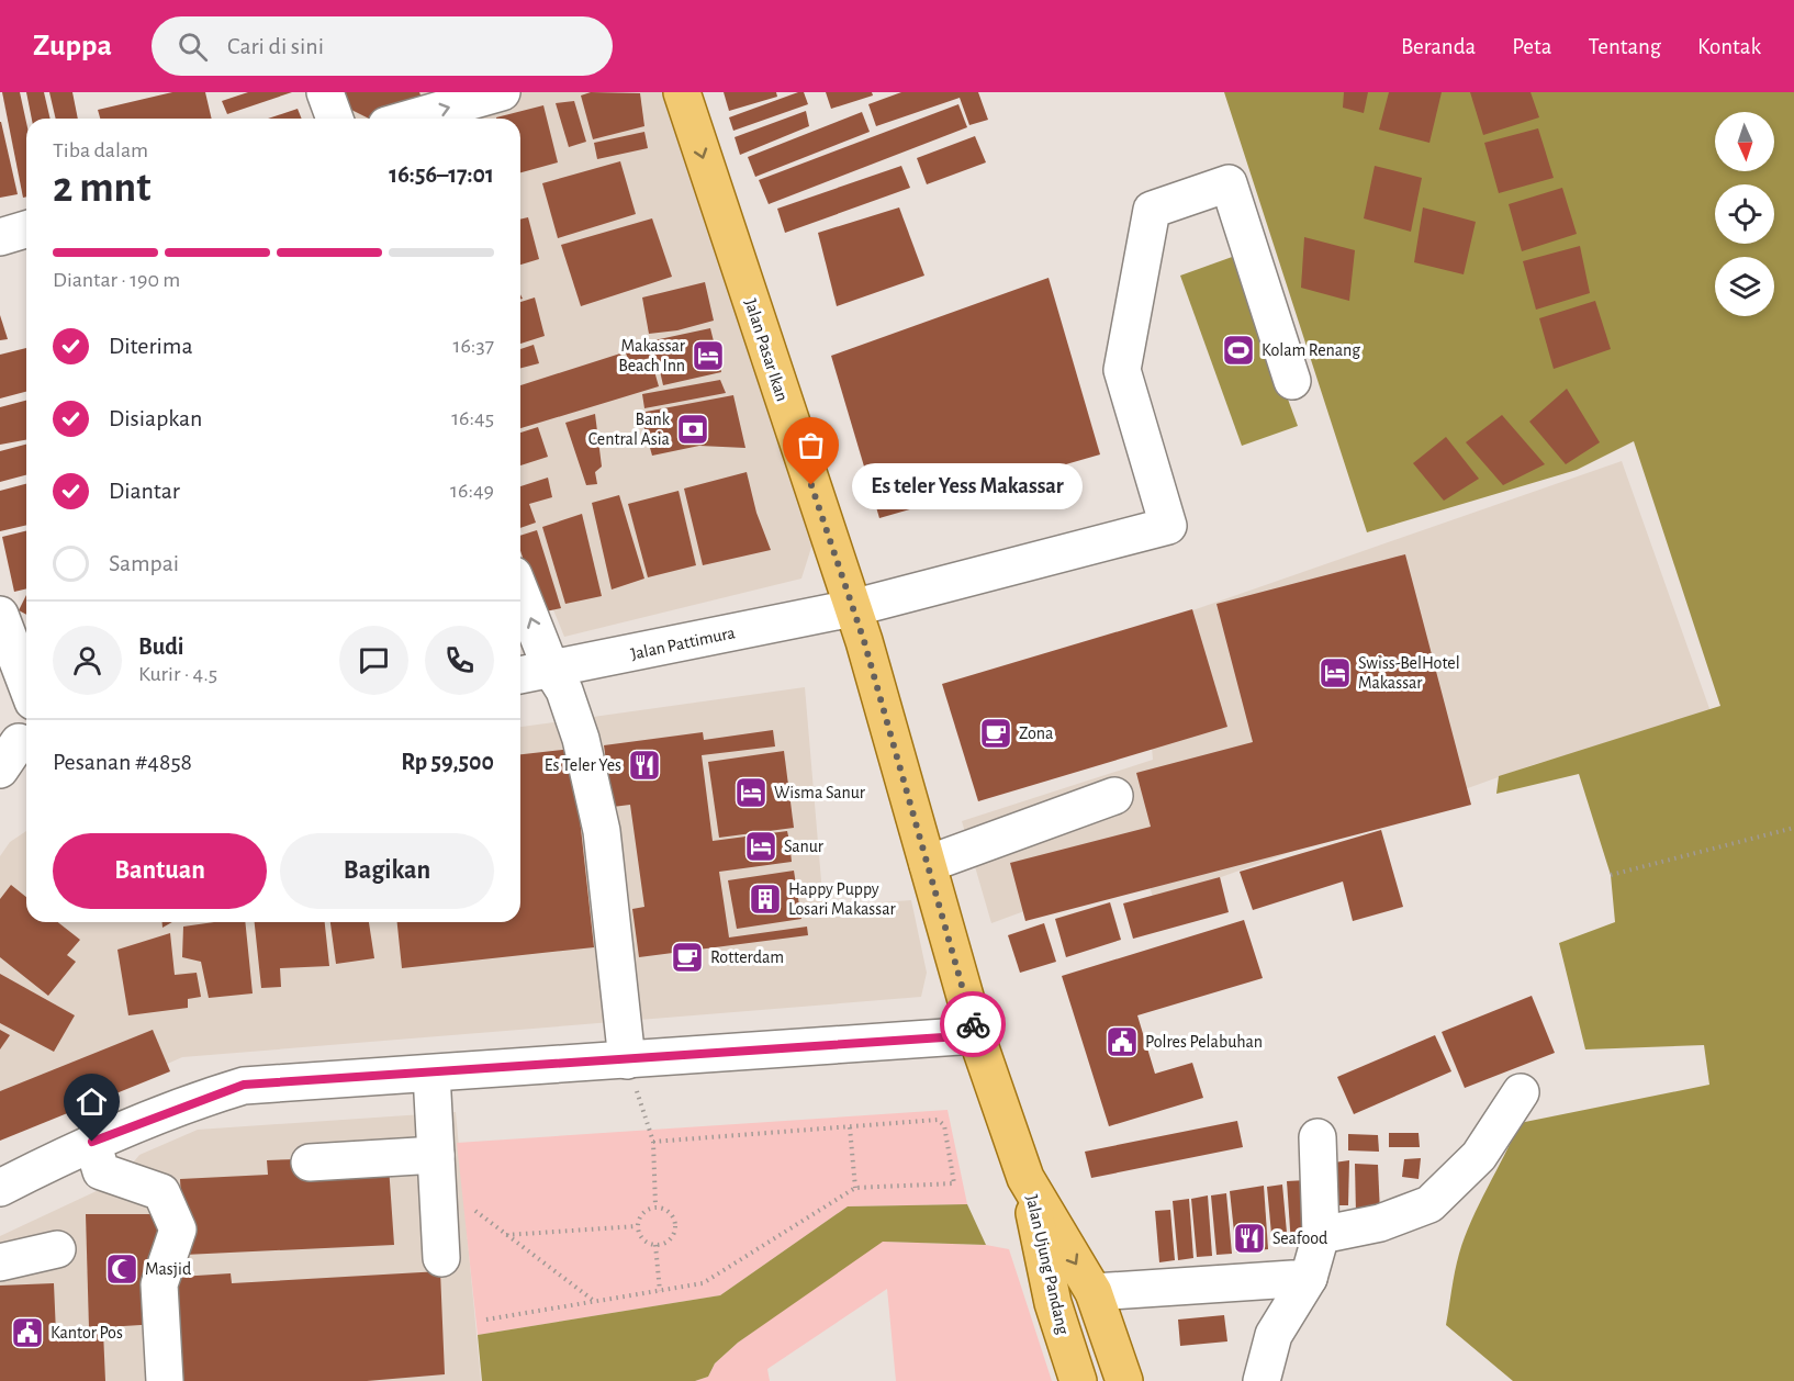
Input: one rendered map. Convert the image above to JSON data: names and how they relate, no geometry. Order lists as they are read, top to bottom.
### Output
{
  "streets": {
    "main road": ["Jalan Pasar Ikan", "Jalan Ujung Pandang"],
    "street": ["Jalan Pattimura"]
  },
  "crossings": [
    ["Jalan Pasar Ikan", "Jalan Pattimura"],
    ["Jalan Pasar Ikan", "Jalan Ujung Pandang"],
    ["Jalan Pattimura", "Jalan Ujung Pandang"]
  ],
  "one_way": ["Jalan Pasar Ikan"],
  "places": {
    "sports": ["Kolam Renang"],
    "hotel": [
      "Makassar Beach Inn",
      "Swiss-BelHotel Makassar",
      "Wisma Sanur",
      "Sanur"
    ],
    "bank": ["Bank Central Asia"],
    "other": ["Es teler Yess Makassar"],
    "cafe": ["Zona", "Rotterdam"],
    "restaurant": ["Es Teler Yes", "Seafood"],
    "building": ["Happy Puppy Losari Makassar"],
    "public building": ["Polres Pelabuhan", "Kantor Pos"],
    "mosque": ["Masjid"]
  },
  "north": "bottom",
  "page": {
    "header": "Zuppa",
    "search": "Cari di sini",
    "nav": [
      "Beranda",
      "Peta",
      "Tentang",
      "Kontak"
    ],
    "heading": ["2 mnt", "Tiba dalam", "16:56–17:01"],
    "panel": [
      "Budi",
      "Kurir · 4.5",
      "Pesanan #4858",
      "Rp 59,500"
    ],
    "bar": "Diantar · 190 m",
    "list": [
      ["Diterima", "16:37"],
      ["Disiapkan", "16:45"],
      ["Diantar", "16:49"],
      "Sampai"
    ],
    "bubble": "Es teler Yess Makassar",
    "buttons": ["Bantuan", "Bagikan"]
  }
}
